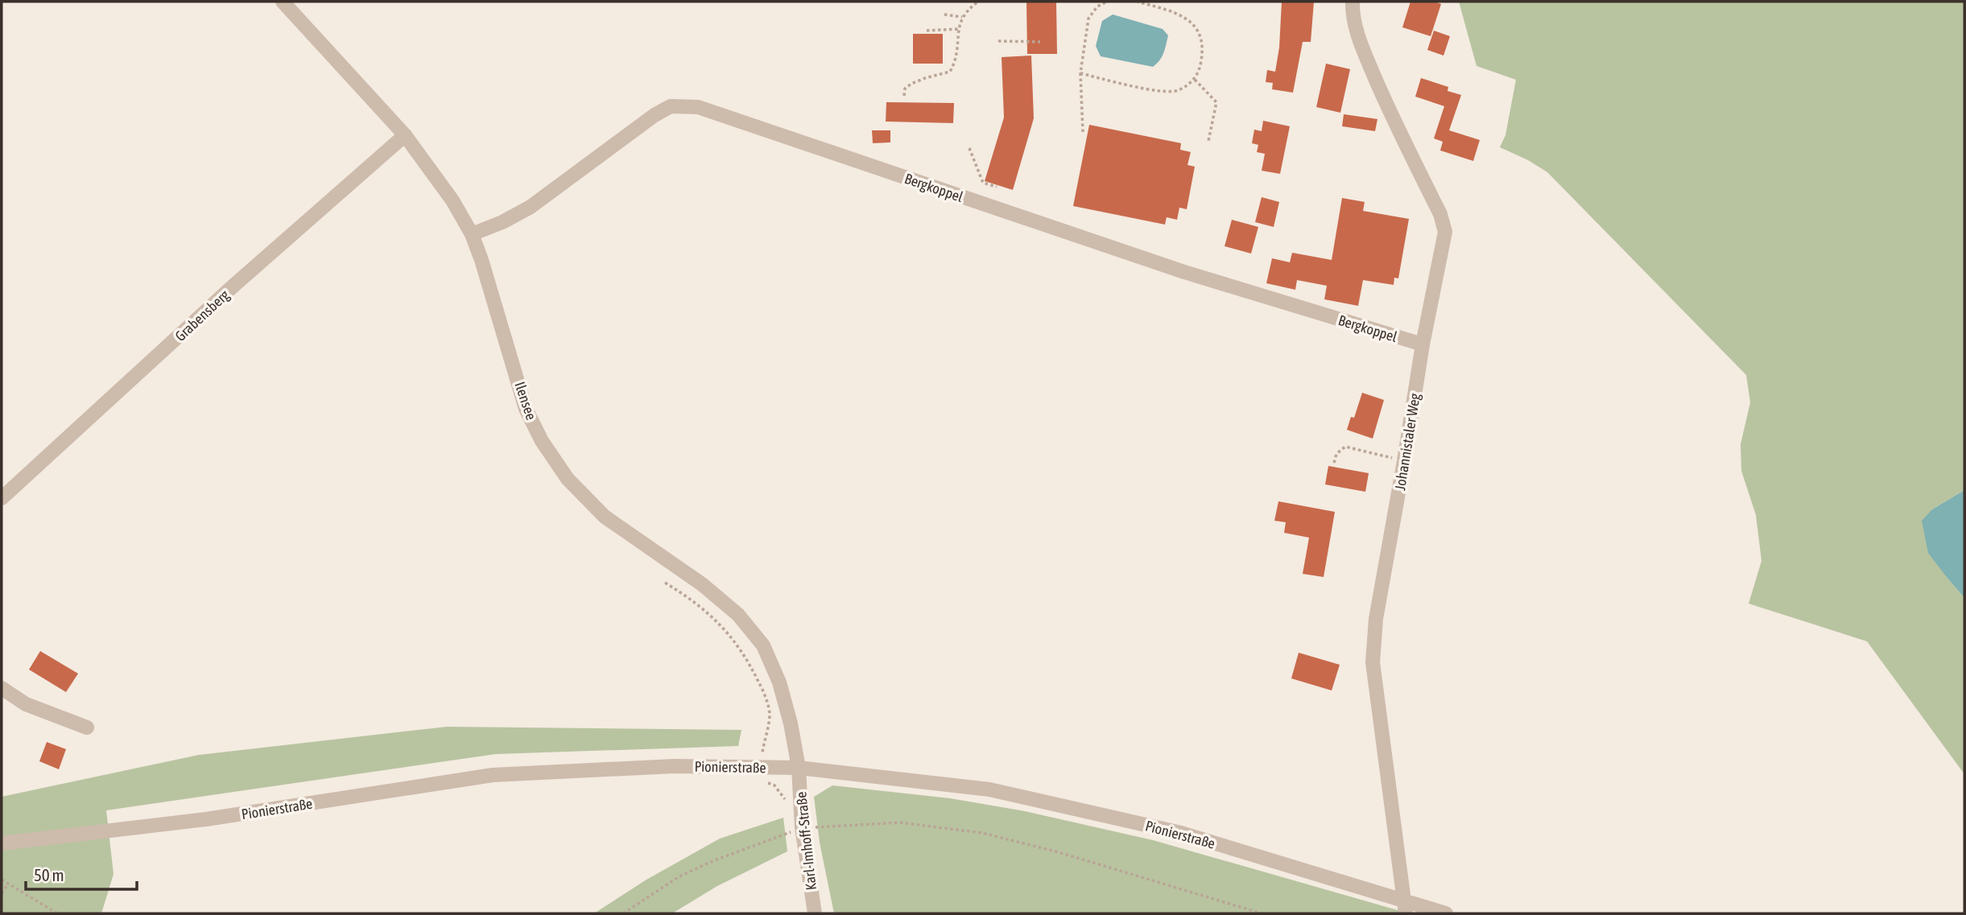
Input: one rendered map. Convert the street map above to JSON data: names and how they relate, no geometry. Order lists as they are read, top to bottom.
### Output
{
  "streets": {
    "street": [
      "Bergkoppel",
      "Grabensberg",
      "Ilensee",
      "Johannistaler Weg",
      "Pionierstraße",
      "Karl-Imhoff-Straße"
    ]
  },
  "crossings": [
    ["Bergkoppel", "Ilensee"],
    ["Bergkoppel", "Johannistaler Weg"],
    ["Grabensberg", "Ilensee"],
    ["Ilensee", "Pionierstraße"],
    ["Ilensee", "Karl-Imhoff-Straße"],
    ["Johannistaler Weg", "Pionierstraße"],
    ["Pionierstraße", "Karl-Imhoff-Straße"]
  ],
  "scale_bar": "50 m"
}
